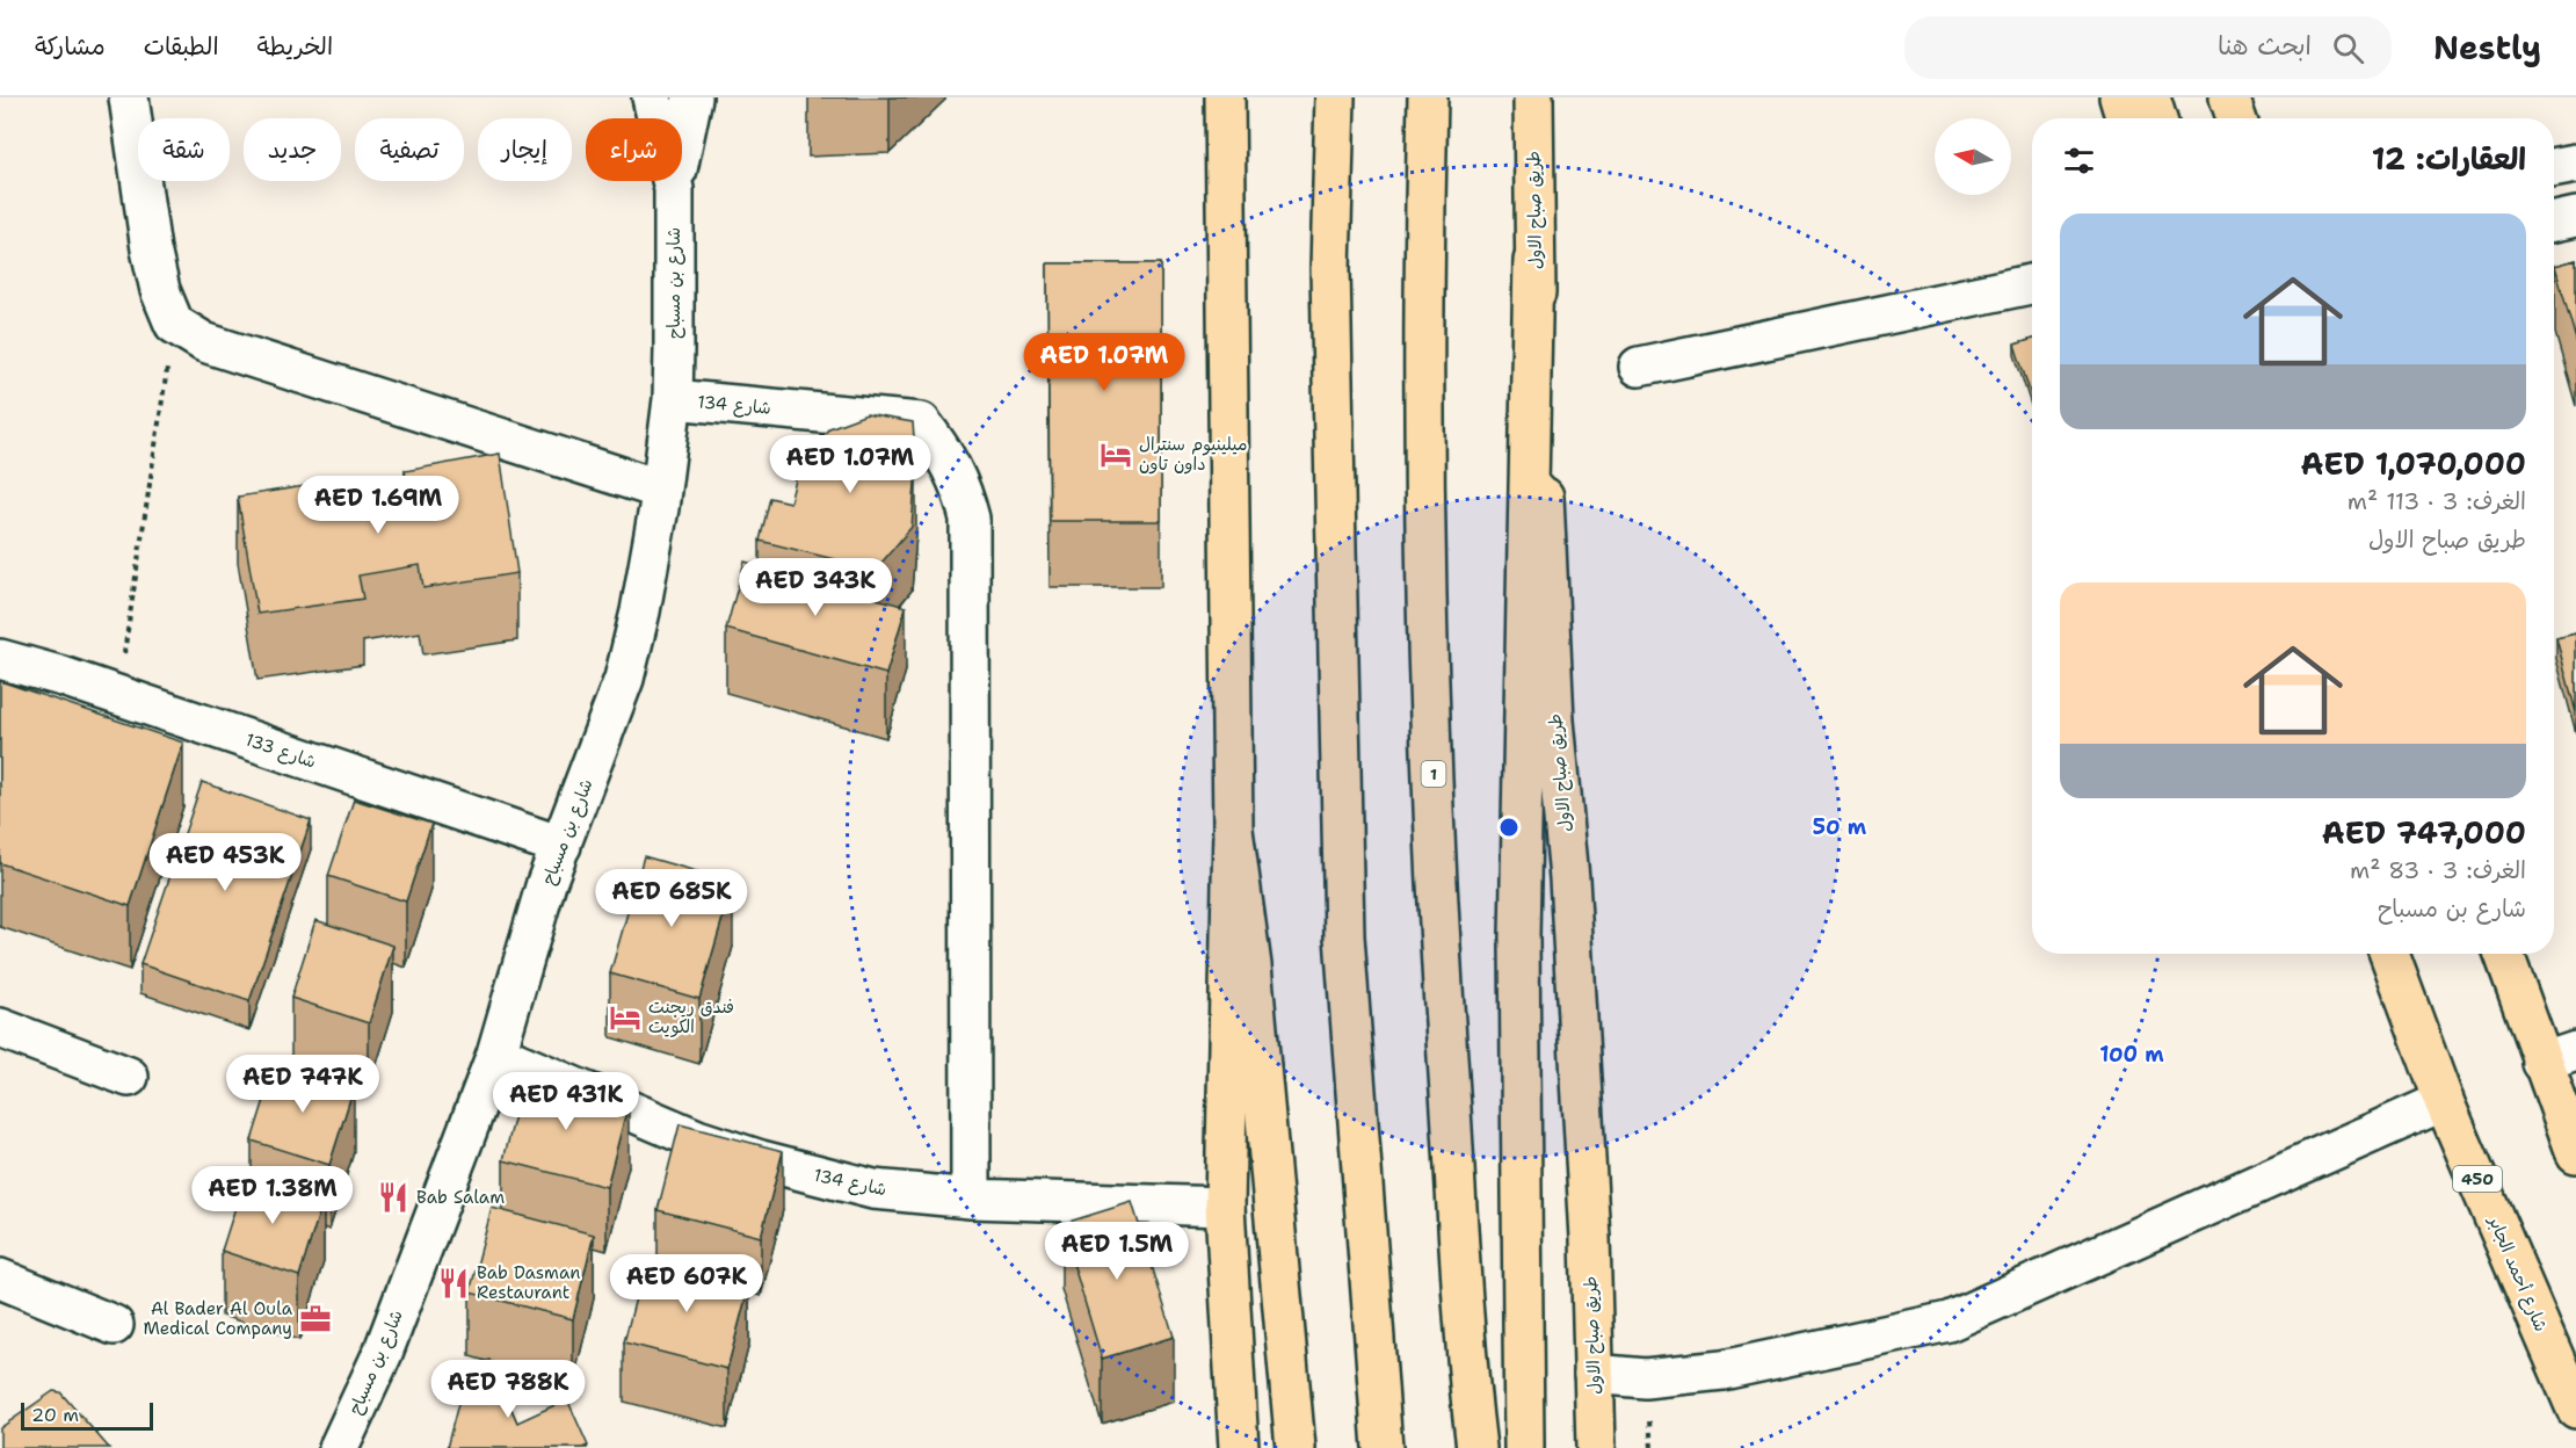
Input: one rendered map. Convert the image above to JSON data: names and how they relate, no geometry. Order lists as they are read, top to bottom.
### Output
{
  "streets": {
    "main road": [
      "طريق صباح الاول",
      "1",
      "450",
      "شارع أحمد الجابر"
    ],
    "street": ["شارع بن مسباح", "شارع 134", "شارع 133"]
  },
  "crossings": [
    ["شارع بن مسباح", "شارع 134"],
    ["شارع بن مسباح", "شارع 133"]
  ],
  "places": {
    "hotel": ["ميلينيوم سنترال داون تاون", "فندق ريجنت الكويت"],
    "restaurant": ["Bab Salam", "Bab Dasman Restaurant"],
    "office": ["Al Bader Al Oula Medical Company"]
  },
  "scale_bar": "20 m",
  "north": "left",
  "page": {
    "header": "Nestly",
    "search": "ابحث هنا",
    "nav": ["الخريطة", "الطبقات", "مشاركة"],
    "chip": [
      "شراء",
      "إيجار",
      "تصفية",
      "جديد",
      "شقة"
    ],
    "heading": "العقارات: 12",
    "list": [
      {
        "name": "AED 1,070,000",
        "note": "الغرف: 3 · 113 m² · طريق صباح الاول"
      },
      {
        "name": "AED 747,000",
        "note": "الغرف: 3 · 83 m² · شارع بن مسباح"
      }
    ],
    "price": [
      "AED 1.07M",
      "AED 1.07M",
      "AED 1.69M",
      "AED 343K",
      "AED 453K",
      "AED 685K",
      "AED 747K",
      "AED 431K",
      "AED 1.38M",
      "AED 1.5M",
      "AED 607K",
      "AED 788K"
    ],
    "scale": "20 m"
  },
  "rings": ["50 m", "100 m"]
}
